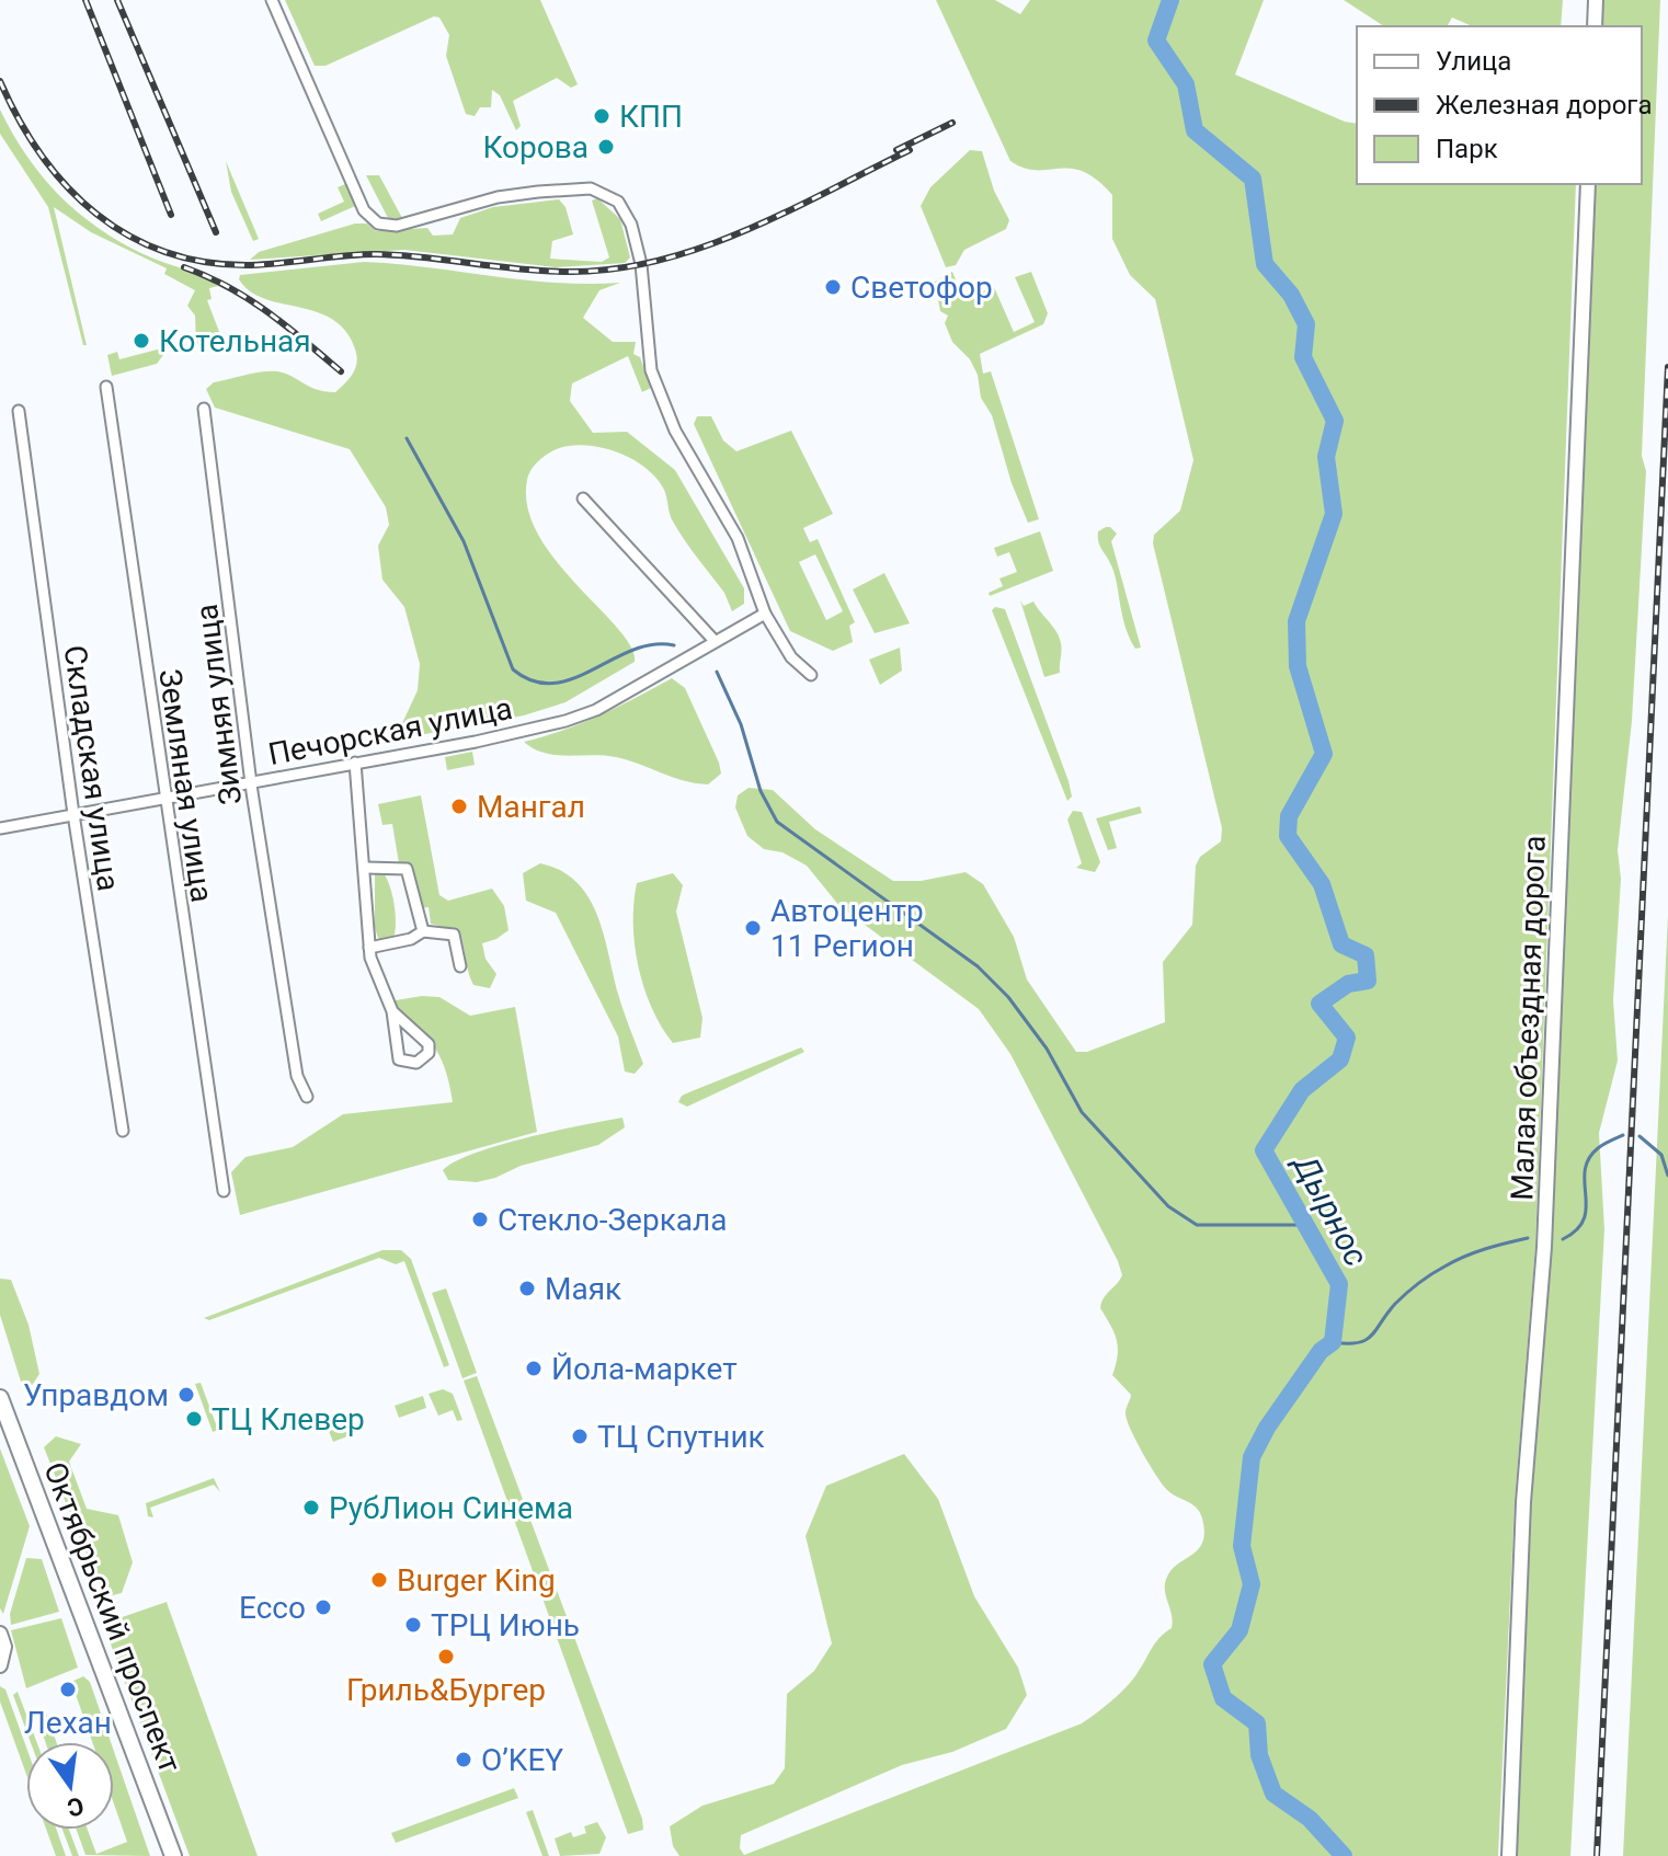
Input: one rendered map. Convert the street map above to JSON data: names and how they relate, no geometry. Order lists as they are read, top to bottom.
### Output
{
  "streets": {
    "main road": ["Октябрьский проспект"],
    "street": [
      "Зимняя улица",
      "Печорская улица",
      "Складская улица",
      "Земляная улица",
      "Малая объездная дорога"
    ]
  },
  "crossings": [
    ["Зимняя улица", "Печорская улица"],
    ["Печорская улица", "Складская улица"],
    ["Печорская улица", "Земляная улица"]
  ],
  "water": ["Дырнос"],
  "places": [
    "КПП",
    "Корова",
    "Светофор",
    "Котельная",
    "Мангал",
    "Автоцентр 11 Регион",
    "Стекло-Зеркала",
    "Маяк",
    "Йола-маркет",
    "Управдом",
    "ТЦ Клевер",
    "ТЦ Спутник",
    "РубЛион Синема",
    "Burger King",
    "Ecco",
    "ТРЦ Июнь",
    "Гриль&Бургер",
    "Лехан",
    "O’KEY"
  ],
  "legend": ["Улица", "Железная дорога", "Парк"],
  "north": "bottom"
}
